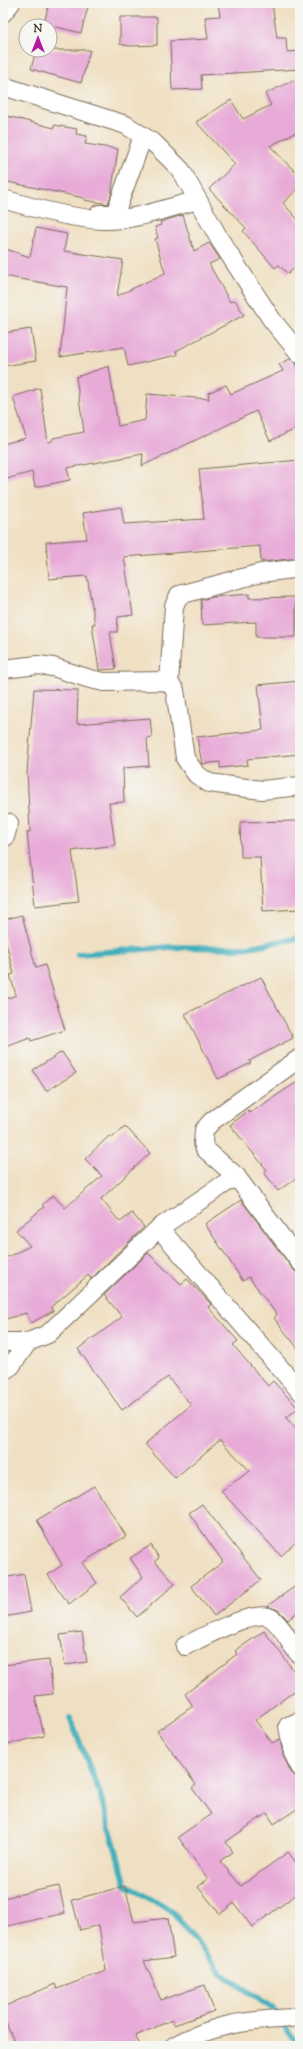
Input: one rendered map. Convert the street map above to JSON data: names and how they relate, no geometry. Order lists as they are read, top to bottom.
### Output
{
  "north": "top"
}
